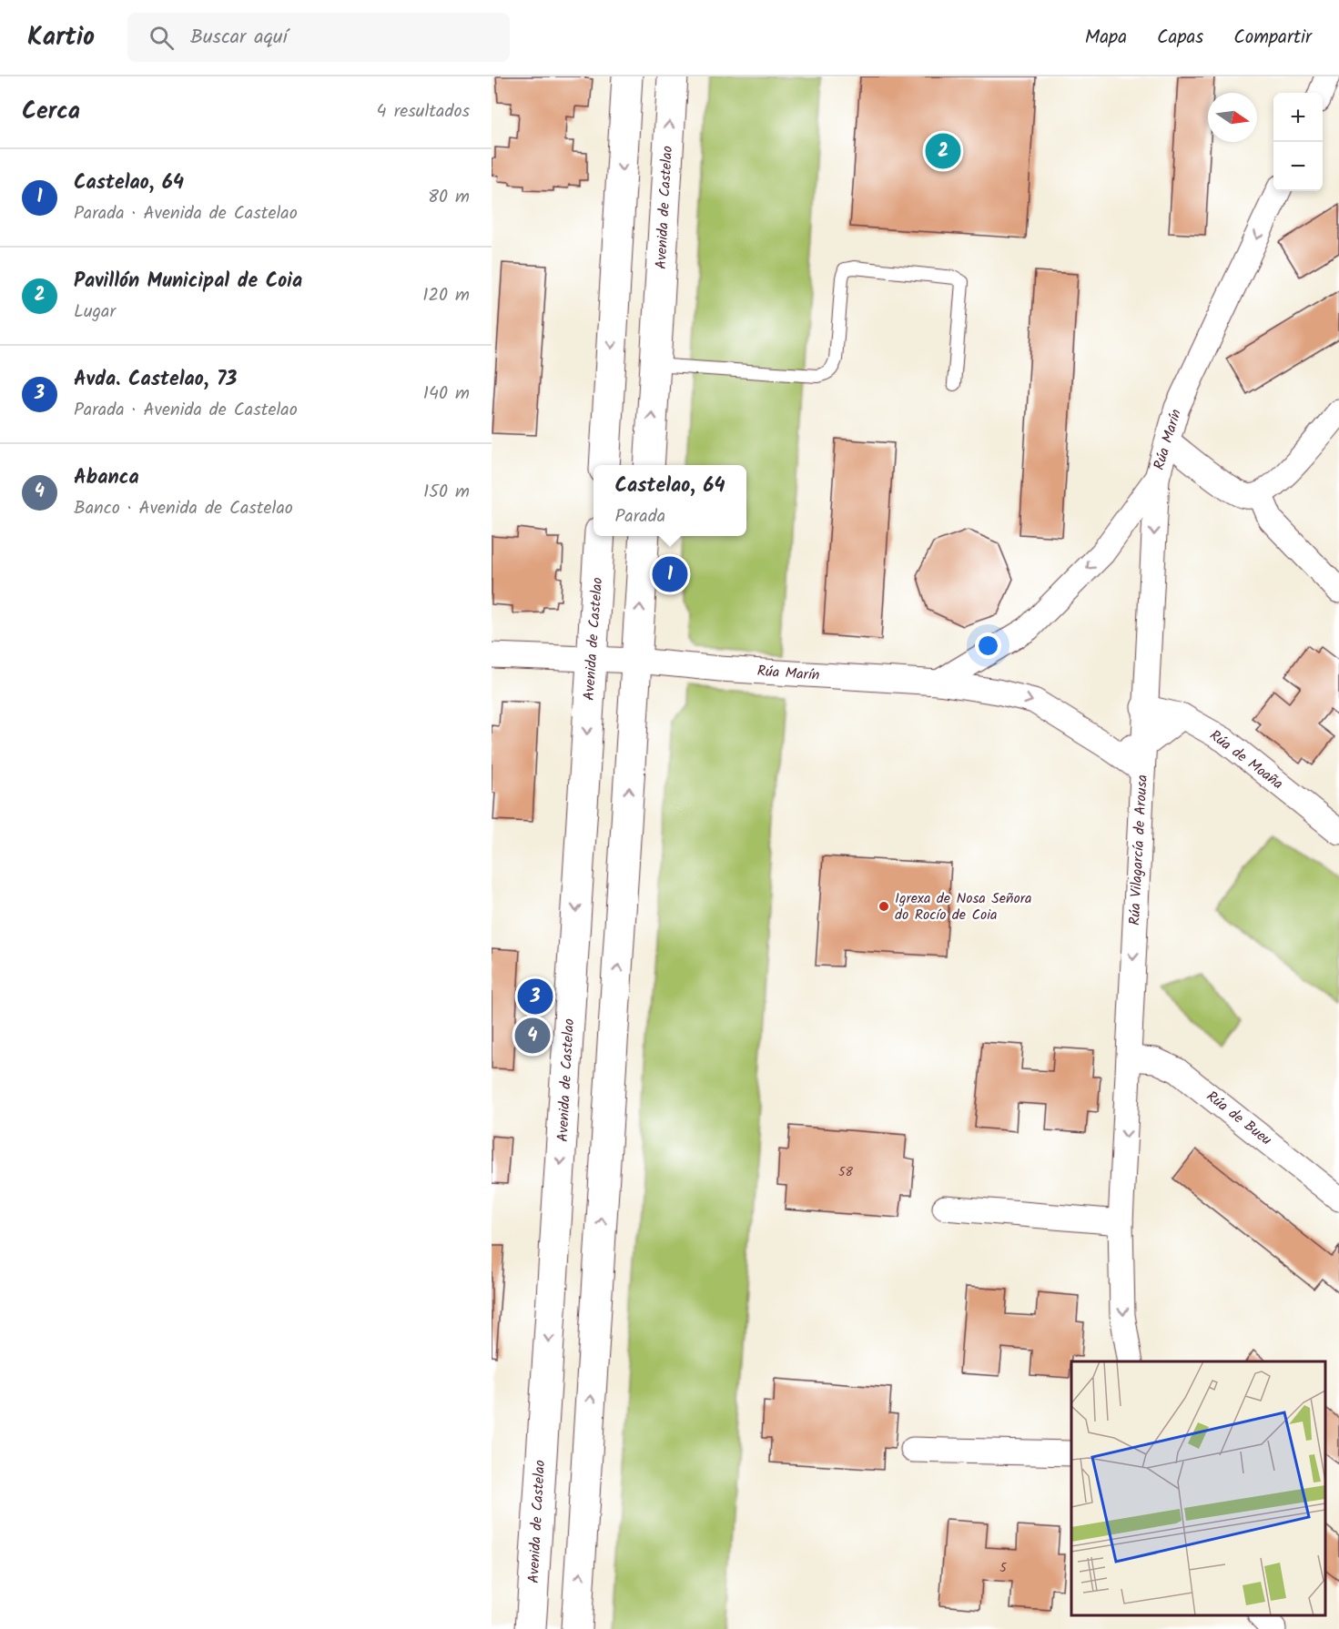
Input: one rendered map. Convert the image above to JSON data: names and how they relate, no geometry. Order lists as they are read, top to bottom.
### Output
{
  "streets": {
    "main road": ["Avenida de Castelao"],
    "street": [
      "Rúa Marín",
      "Rúa de Moaña",
      "Rúa Vilagarcía de Arousa",
      "Rúa de Bueu"
    ]
  },
  "crossings": [
    ["Avenida de Castelao", "Rúa Marín"],
    ["Rúa Marín", "Rúa Vilagarcía de Arousa"],
    ["Rúa de Moaña", "Rúa Vilagarcía de Arousa"],
    ["Rúa Vilagarcía de Arousa", "Rúa de Bueu"]
  ],
  "one_way": ["Rúa Vilagarcía de Arousa"],
  "places": ["Igrexa de Nosa Señora do Rocío de Coia"],
  "house_numbers": ["58", "5"],
  "north": "right",
  "page": {
    "header": "Kartio",
    "search": "Buscar aquí",
    "nav": ["Mapa", "Capas", "Compartir"],
    "heading": ["Cerca", "4 resultados"],
    "map_buttons": ["+", "−"],
    "pins": [
      "2",
      "1",
      "3",
      "4"
    ],
    "list": [
      {
        "mark": "1",
        "name": "Castelao, 64",
        "note": "Parada · Avenida de Castelao",
        "value": "80 m"
      },
      {
        "mark": "2",
        "name": "Pavillón Municipal de Coia",
        "note": "Lugar",
        "value": "120 m"
      },
      {
        "mark": "3",
        "name": "Avda. Castelao, 73",
        "note": "Parada · Avenida de Castelao",
        "value": "140 m"
      },
      {
        "mark": "4",
        "name": "Abanca",
        "note": "Banco · Avenida de Castelao",
        "value": "150 m"
      }
    ],
    "popup": ["Castelao, 64", "Parada"]
  }
}
